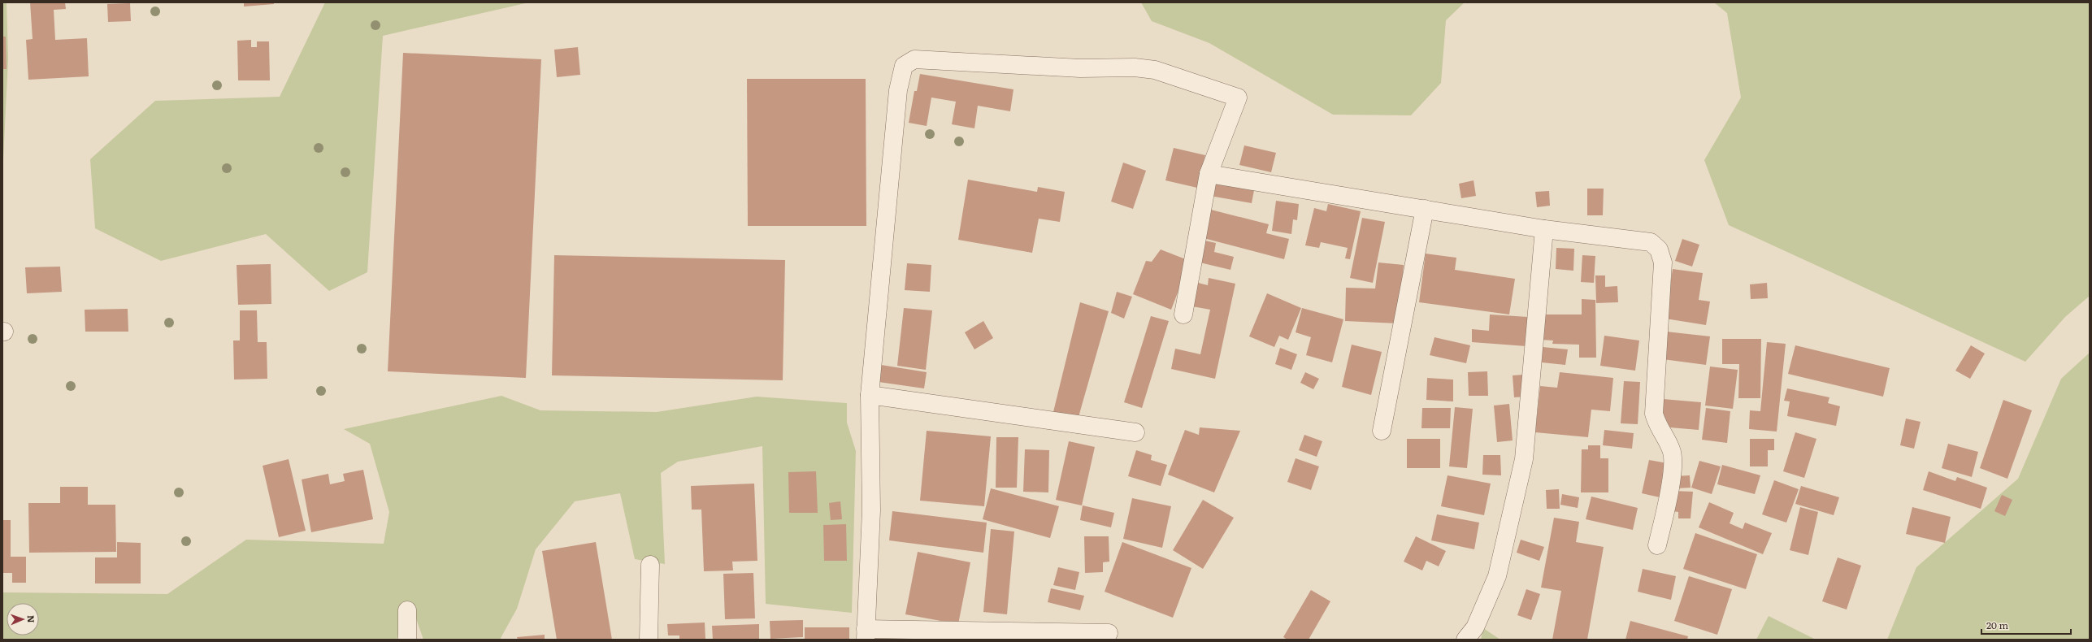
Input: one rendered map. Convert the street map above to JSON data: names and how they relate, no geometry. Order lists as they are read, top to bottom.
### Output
{
  "scale_bar": "20 m",
  "north": "right"
}
